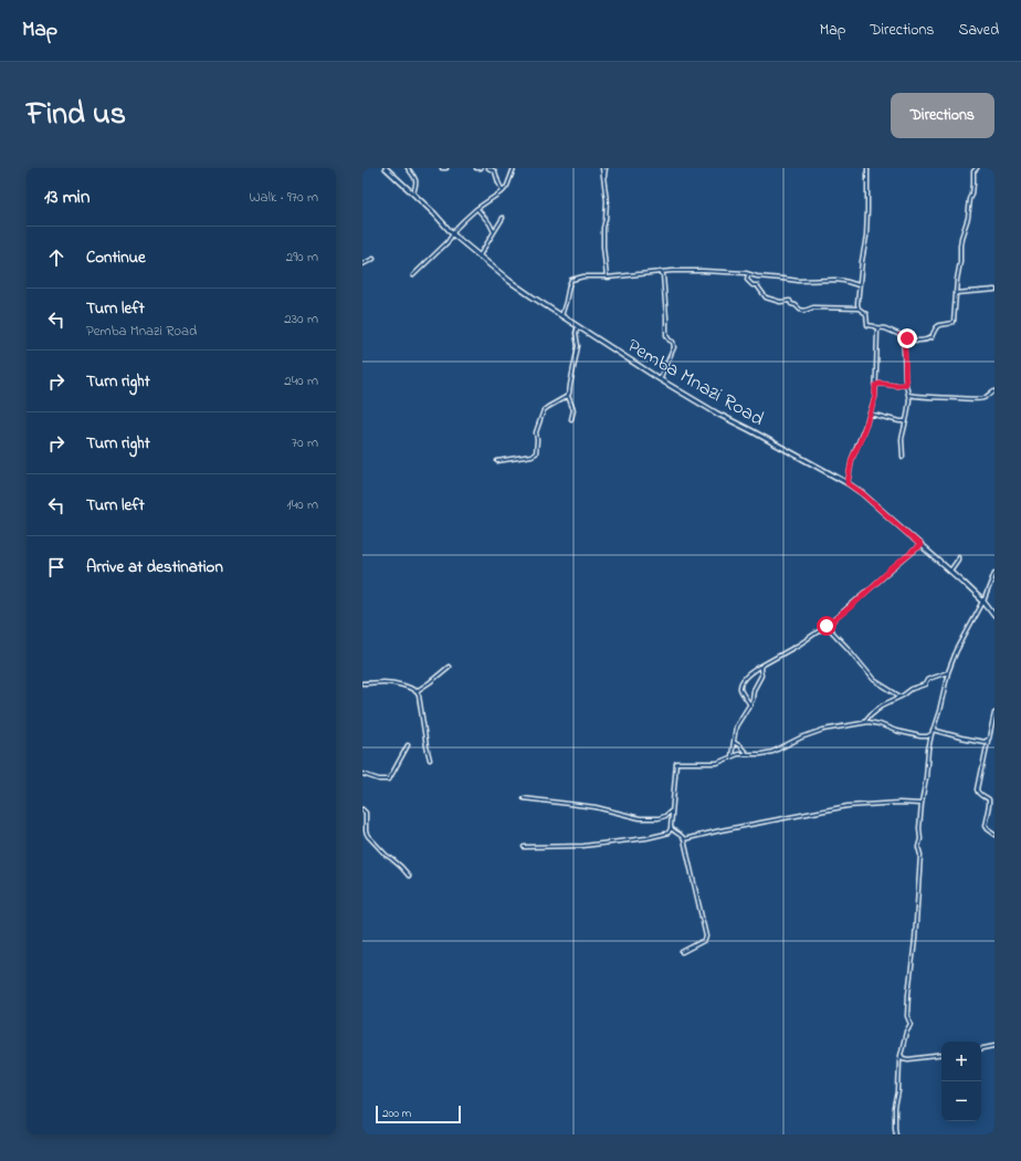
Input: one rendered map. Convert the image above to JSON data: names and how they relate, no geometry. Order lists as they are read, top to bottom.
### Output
{
  "streets": {
    "main road": ["Pemba Mnazi Road"]
  },
  "scale_bar": "200 m",
  "page": {
    "header": "Map",
    "nav": ["Map", "Directions", "Saved"],
    "title": "Find us",
    "buttons": "Directions",
    "heading": ["13 min", "Walk · 970 m"],
    "list": [
      ["Continue", "290 m"],
      ["Turn left", "Pemba Mnazi Road", "230 m"],
      ["Turn right", "240 m"],
      ["Turn right", "70 m"],
      ["Turn left", "140 m"],
      "Arrive at destination"
    ],
    "map_buttons": ["+", "−"],
    "scale": "200 m"
  }
}
